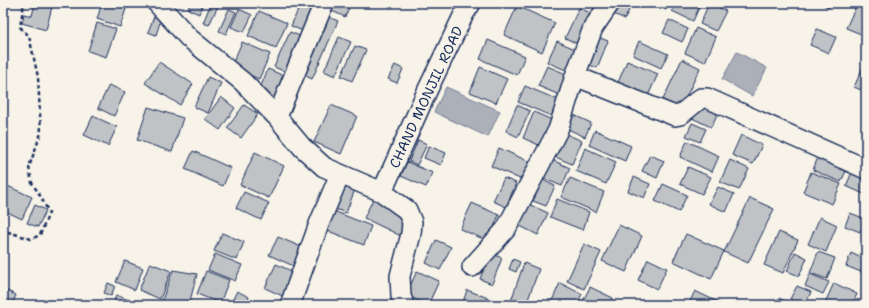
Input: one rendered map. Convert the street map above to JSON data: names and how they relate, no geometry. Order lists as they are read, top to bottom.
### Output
{
  "streets": {
    "street": ["CHAND MONJIL ROAD"]
  }
}
